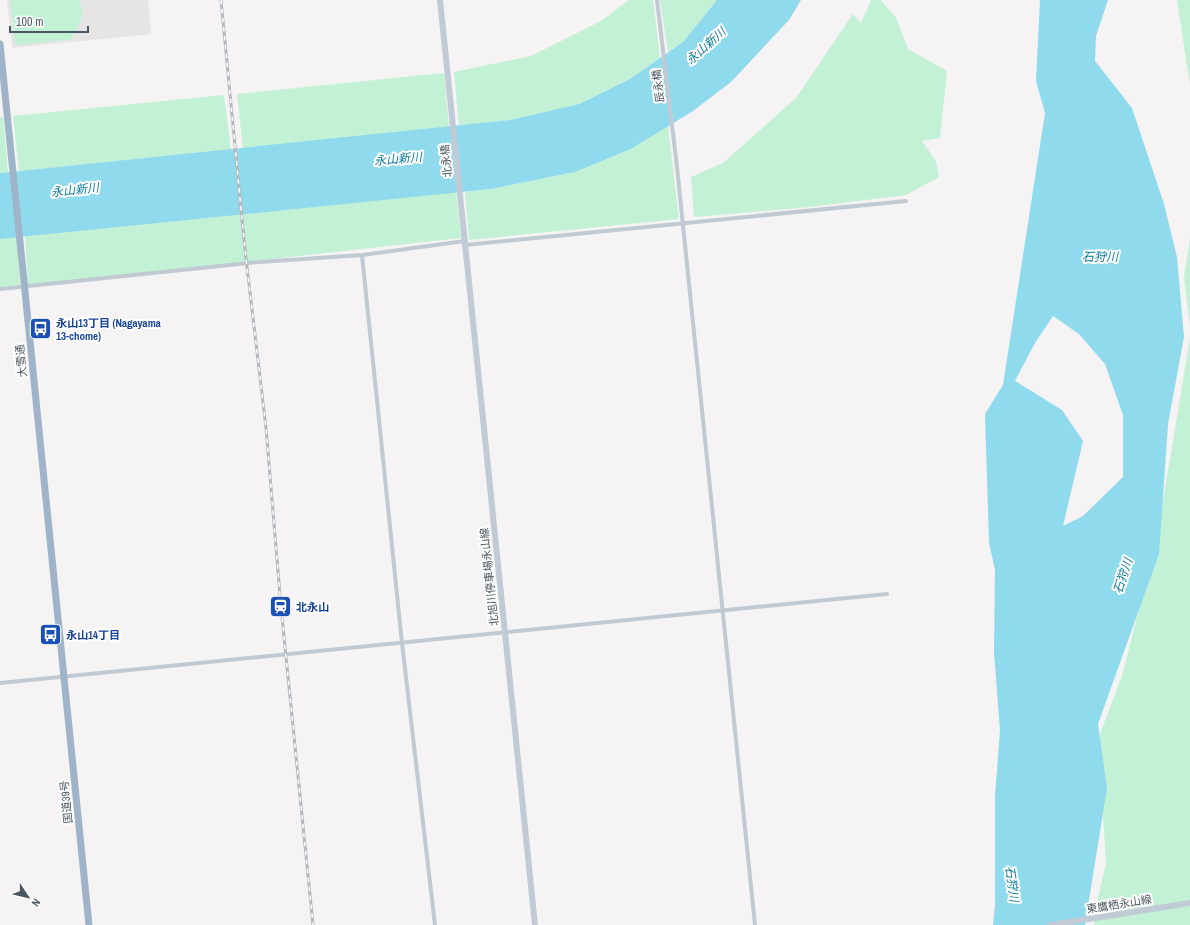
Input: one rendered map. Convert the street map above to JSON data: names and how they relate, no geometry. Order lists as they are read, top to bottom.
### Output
{
  "streets": {
    "highway": ["大雪通", "国道39号"],
    "main road": ["北永橋", "北旭川停車場永山線", "東鷹栖永山線"],
    "street": ["辰永橋"]
  },
  "crossings": [
    ["北永橋", "北旭川停車場永山線"],
    ["大雪通", "国道39号"]
  ],
  "water": ["永山新川", "石狩川"],
  "places": {
    "bus stop": ["永山13丁目 (Nagayama 13-chome)", "永山14丁目"],
    "station": ["北永山"]
  },
  "scale_bar": "100 m",
  "north": "bottom right"
}
